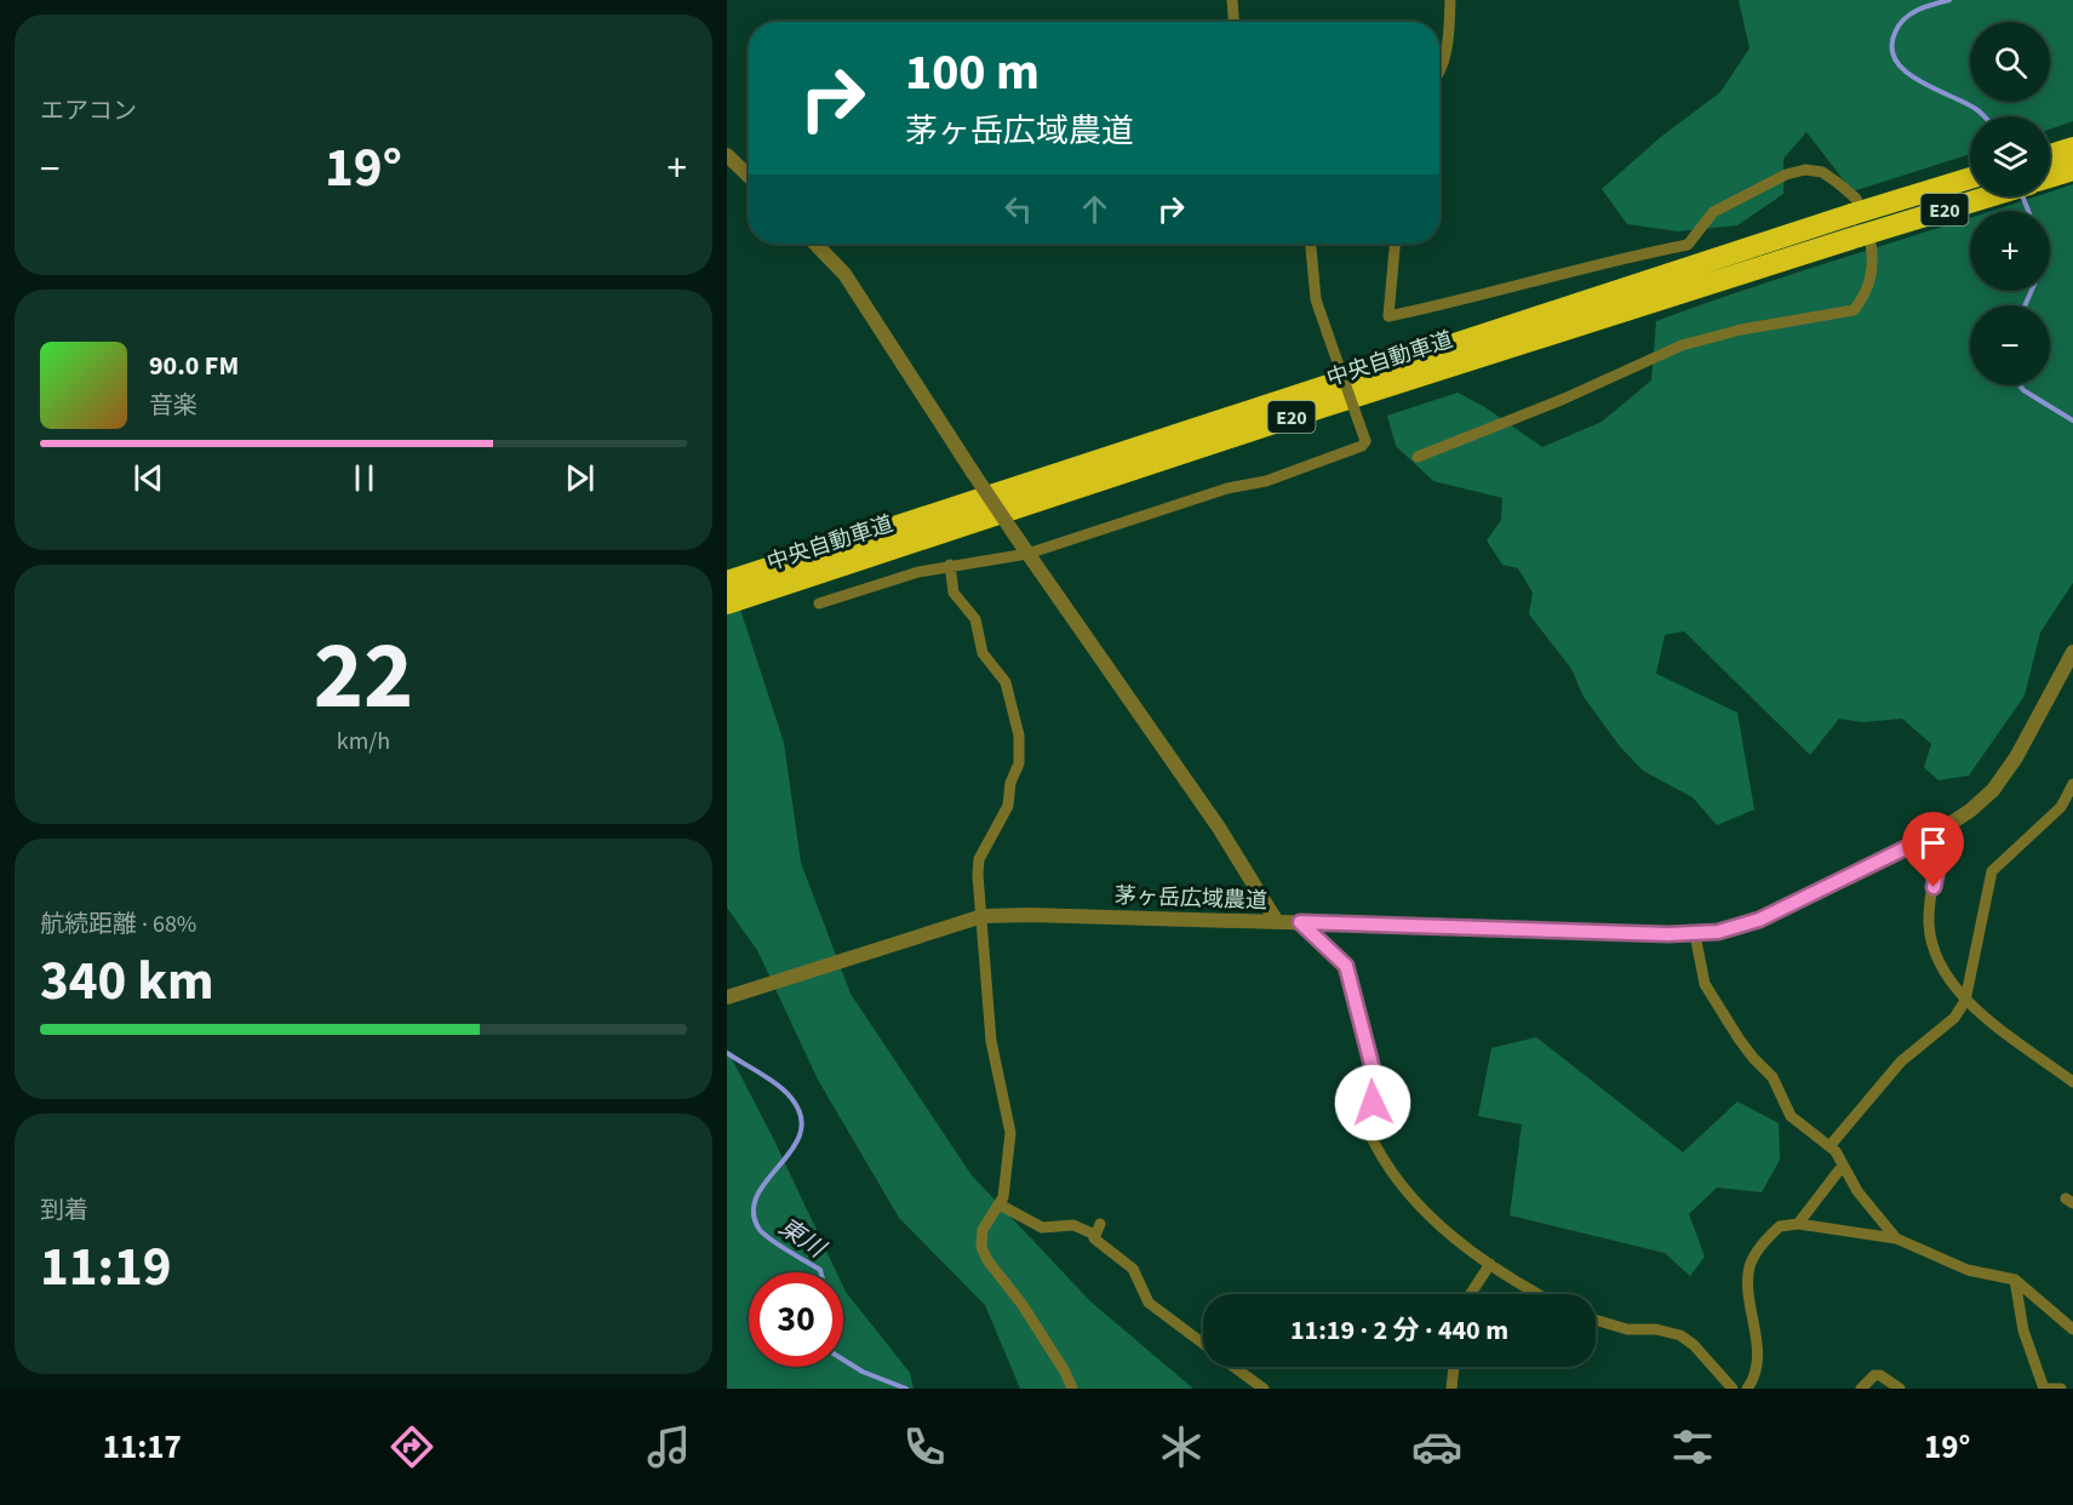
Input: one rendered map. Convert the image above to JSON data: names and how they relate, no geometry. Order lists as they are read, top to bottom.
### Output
{
  "streets": {
    "highway": ["E20", "中央自動車道"],
    "street": ["茅ヶ岳広域農道"]
  },
  "water": ["東川"],
  "page": {
    "tile": [
      "エアコン",
      ["22", "km/h"],
      ["航続距離 · 68%", "340 km"],
      ["到着", "11:19"]
    ],
    "map_buttons": ["+", "−"],
    "turn": ["100 m", "茅ヶ岳広域農道"],
    "heat": ["−", "19°", "+"],
    "song": ["90.0 FM", "音楽"],
    "limit": "30",
    "trip": "11:19 · 2 分 · 440 m",
    "tabs": ["11:17", "19°"]
  }
}
